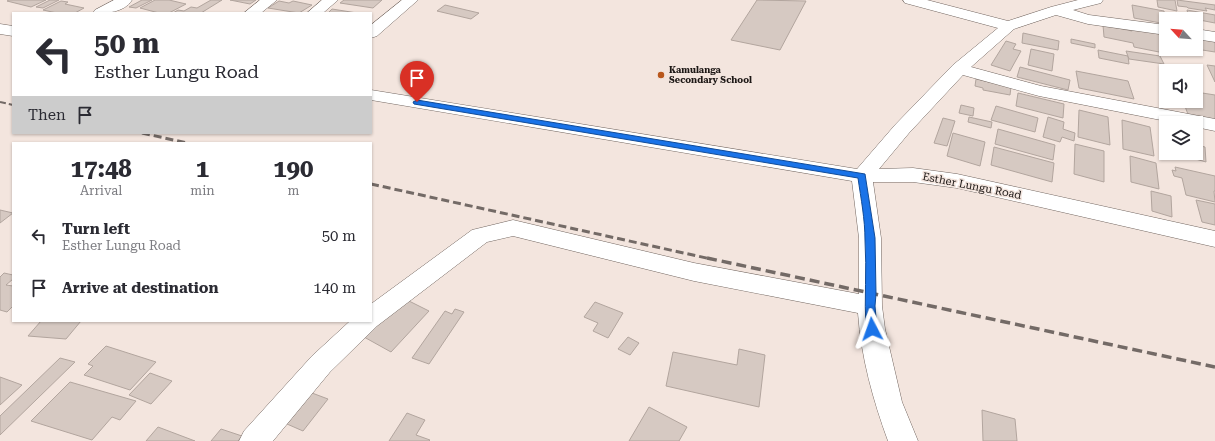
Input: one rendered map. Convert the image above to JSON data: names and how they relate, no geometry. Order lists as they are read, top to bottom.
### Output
{
  "streets": {
    "street": ["Esther Lungu Road"]
  },
  "places": ["Kamulanga Secondary School"],
  "north": "top left",
  "page": {
    "turn": ["50 m", "Esther Lungu Road"],
    "then": "Then",
    "eta": [
      "17:48",
      "Arrival",
      "1",
      "min",
      "190",
      "m"
    ],
    "list": [
      {
        "name": "Turn left",
        "note": "Esther Lungu Road",
        "value": "50 m"
      },
      {
        "name": "Arrive at destination",
        "value": "140 m"
      }
    ]
  }
}
